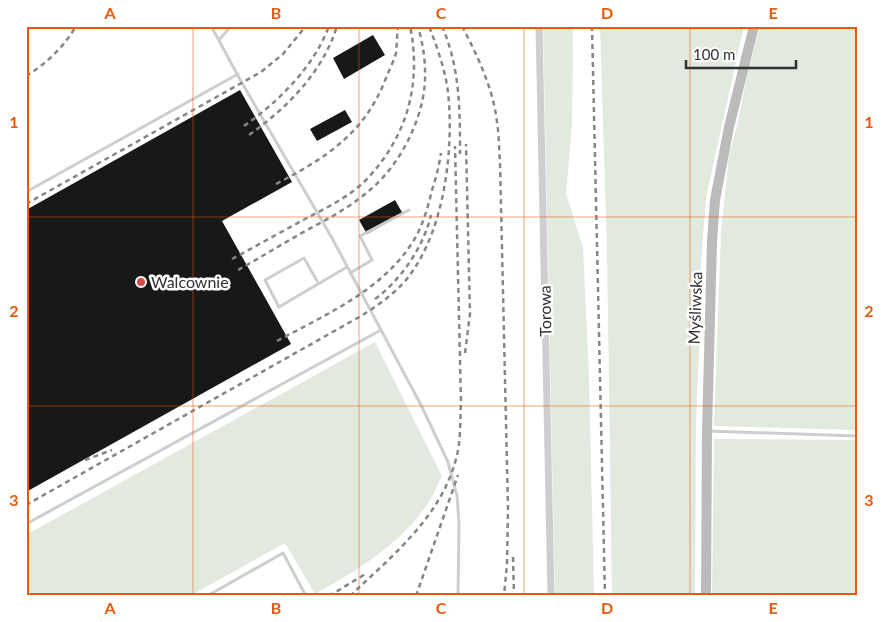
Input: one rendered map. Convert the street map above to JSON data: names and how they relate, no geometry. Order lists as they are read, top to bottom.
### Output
{
  "streets": {
    "street": ["Myśliwska", "Torowa"]
  },
  "places": ["Walcownie"],
  "scale_bar": "100 m",
  "grid": {
    "columns": [
      "A",
      "B",
      "C",
      "D",
      "E"
    ],
    "rows": ["1", "2", "3"]
  }
}
